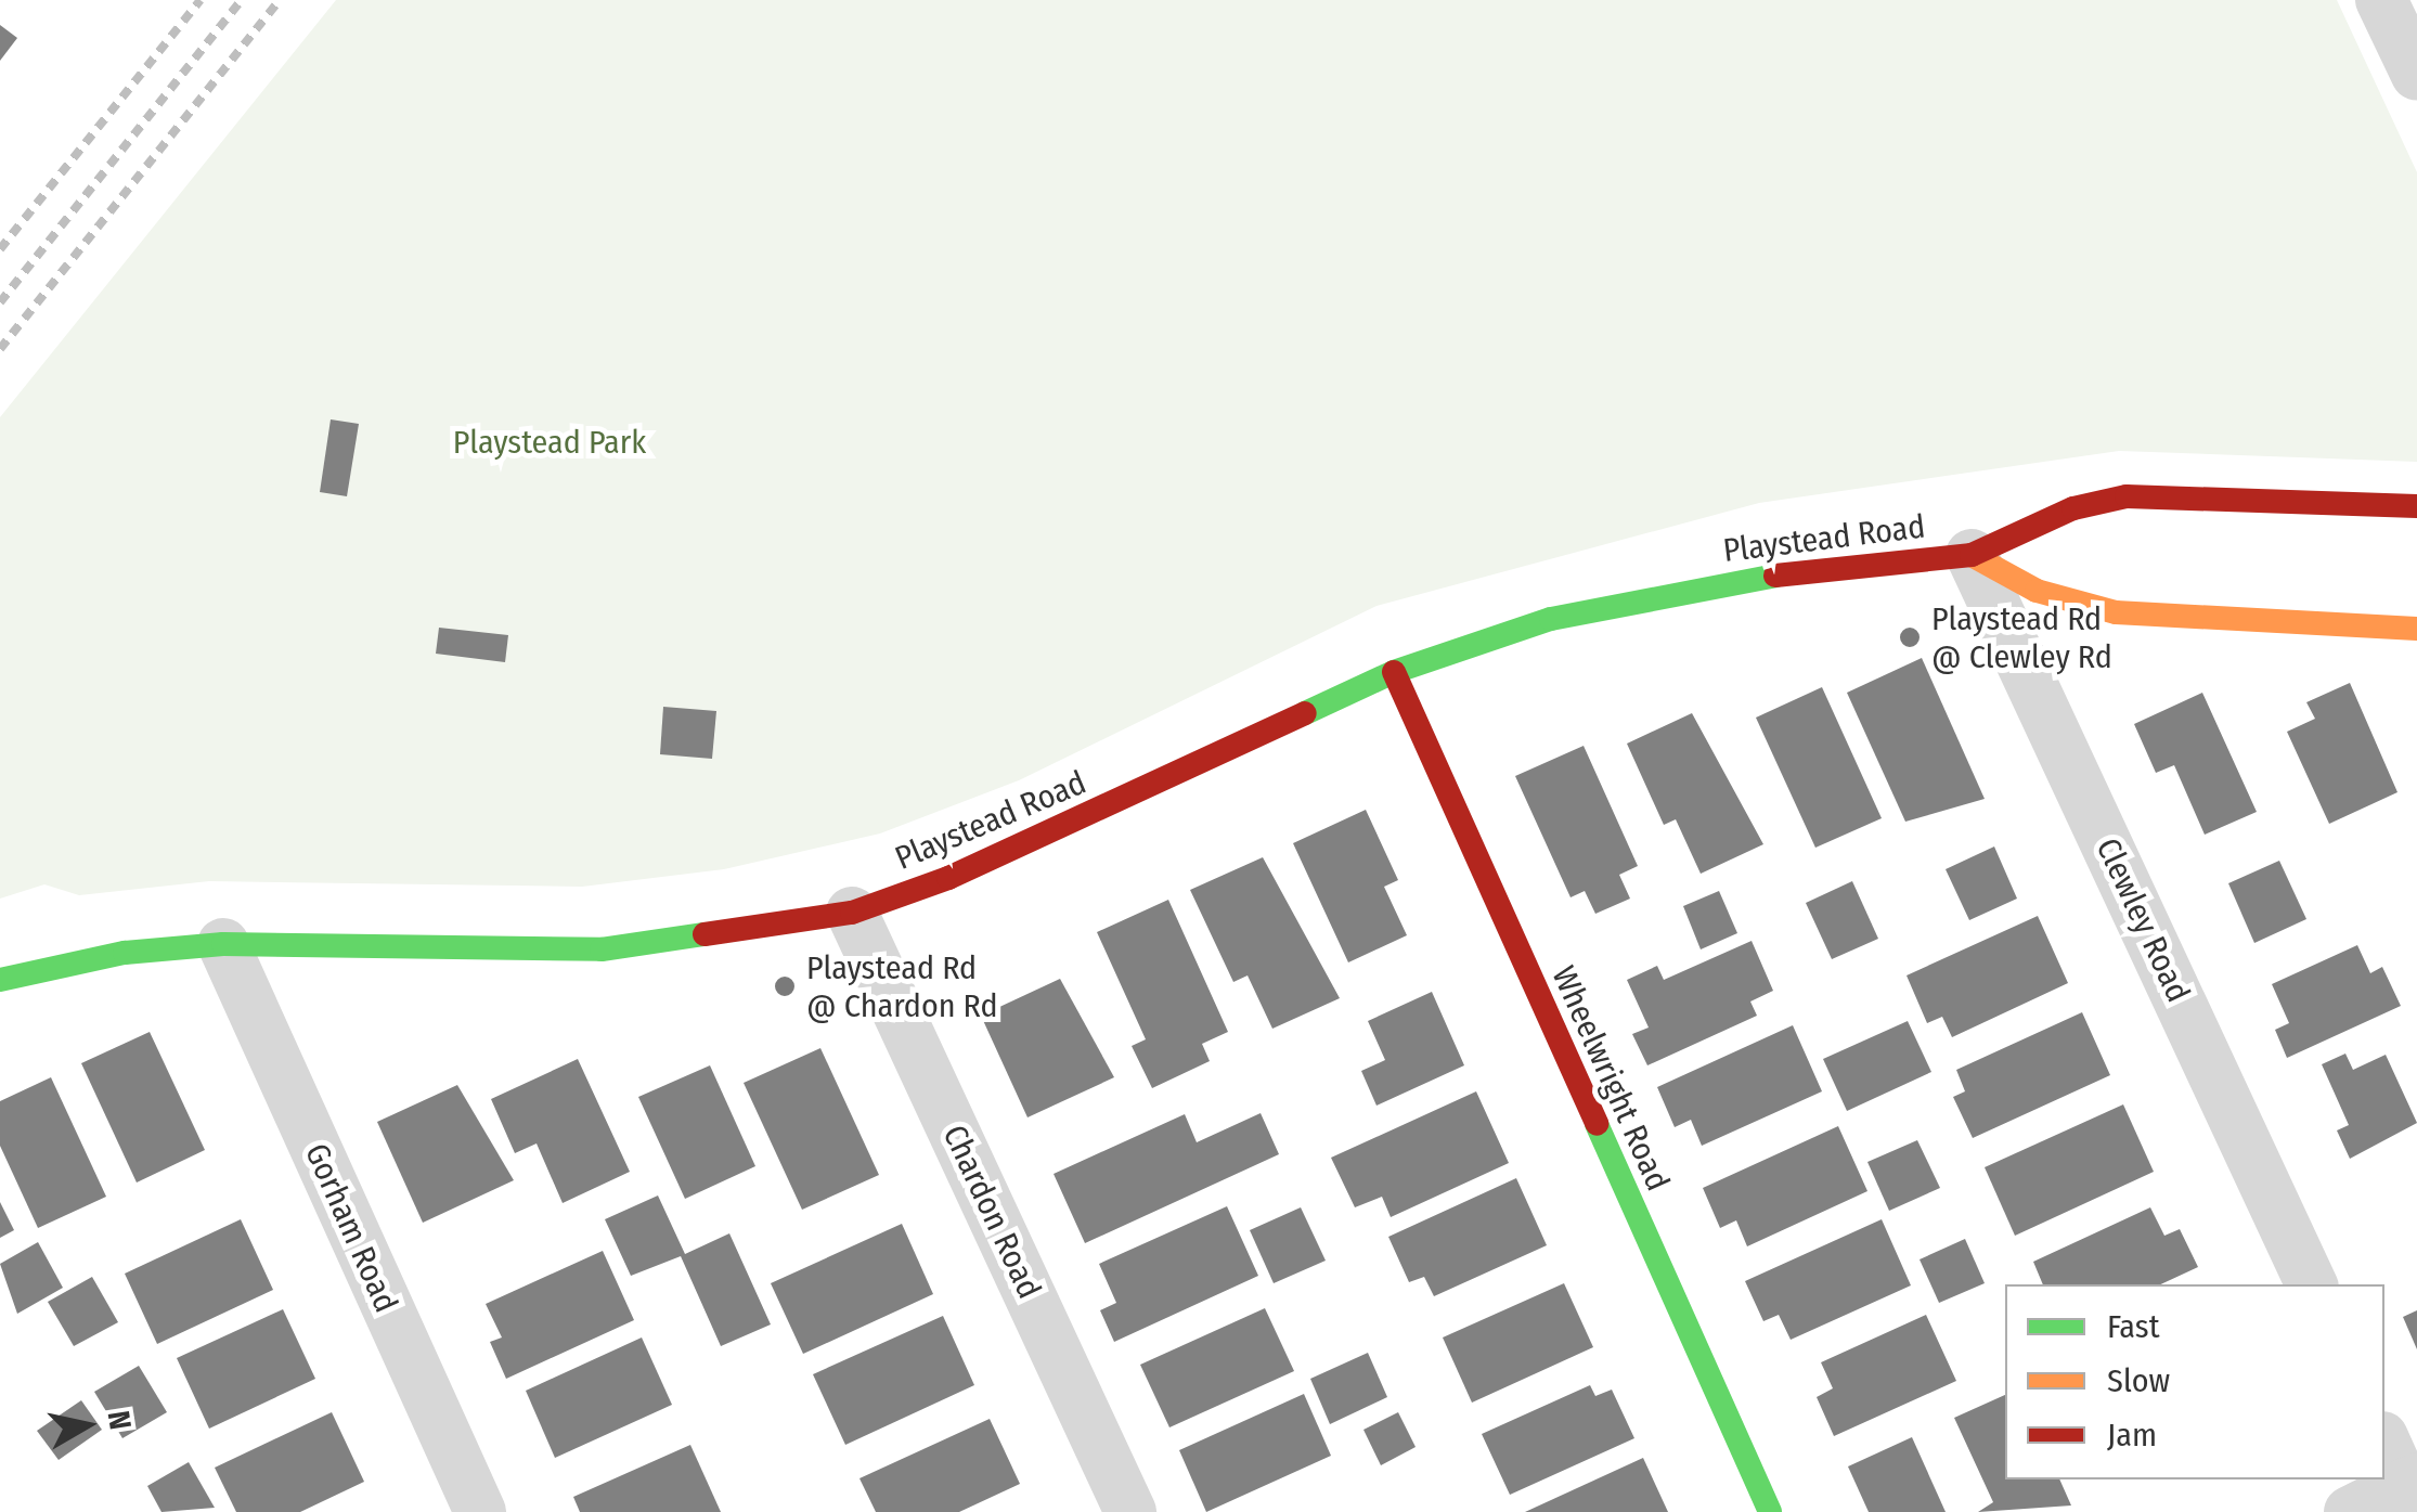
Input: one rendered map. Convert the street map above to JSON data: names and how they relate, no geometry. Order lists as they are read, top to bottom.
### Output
{
  "streets": {
    "main road": ["Playstead Road", "Wheelwright Road"],
    "street": ["Clewley Road", "Chardon Road", "Gorham Road"]
  },
  "crossings": [
    ["Playstead Road", "Clewley Road"],
    ["Playstead Road", "Wheelwright Road"],
    ["Playstead Road", "Chardon Road"],
    ["Playstead Road", "Gorham Road"]
  ],
  "parks": ["Playstead Park"],
  "places": ["Playstead Rd @ Clewley Rd", "Playstead Rd @ Chardon Rd"],
  "legend": ["Fast", "Slow", "Jam"],
  "north": "right"
}
